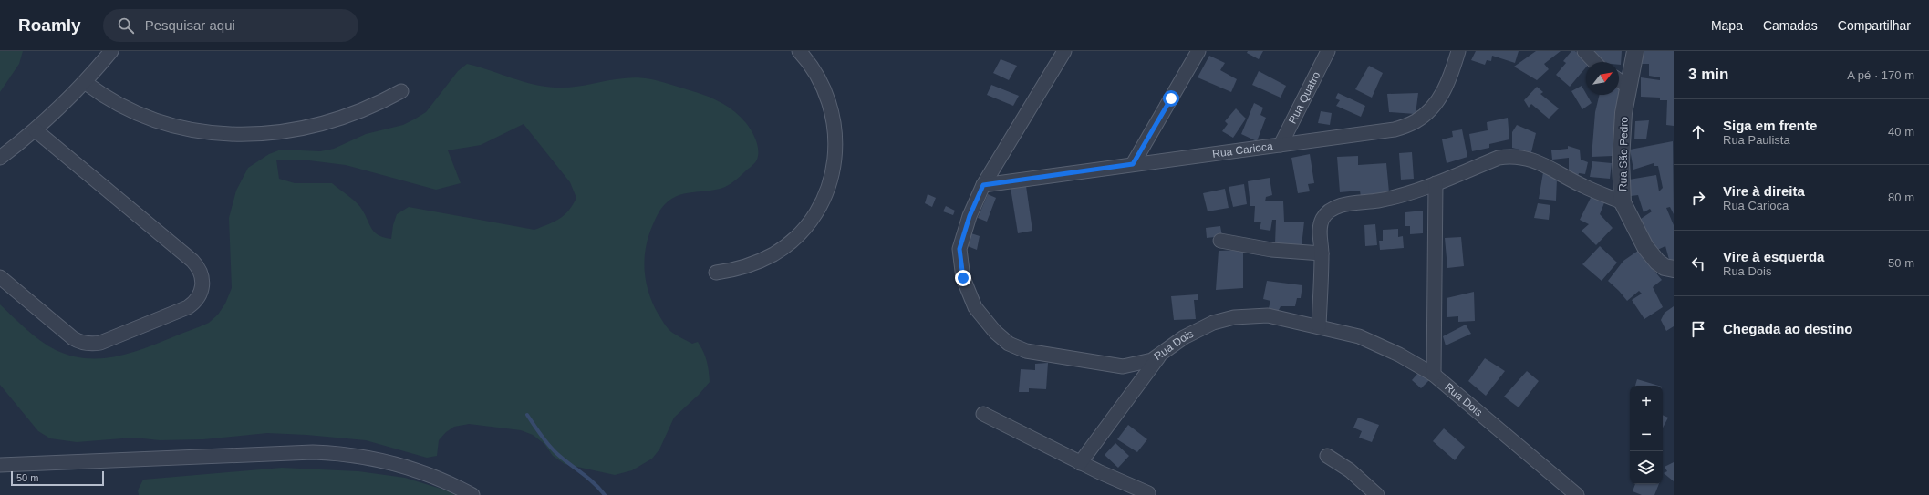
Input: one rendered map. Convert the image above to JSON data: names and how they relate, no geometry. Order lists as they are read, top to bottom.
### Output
{
  "streets": {
    "street": [
      "Rua Quatro",
      "Rua Carioca",
      "Rua São Pedro",
      "Rua Dois"
    ]
  },
  "crossings": [
    ["Rua Quatro", "Rua Carioca"],
    ["Rua Carioca", "Rua Dois"]
  ],
  "scale_bar": "50 m",
  "north": "top right",
  "page": {
    "header": "Roamly",
    "search": "Pesquisar aqui",
    "nav": ["Mapa", "Camadas", "Compartilhar"],
    "heading": ["3 min", "A pé · 170 m"],
    "list": [
      ["Siga em frente", "Rua Paulista", "40 m"],
      ["Vire à direita", "Rua Carioca", "80 m"],
      ["Vire à esquerda", "Rua Dois", "50 m"],
      "Chegada ao destino"
    ],
    "map_buttons": ["+", "−"],
    "scale": "50 m"
  }
}
